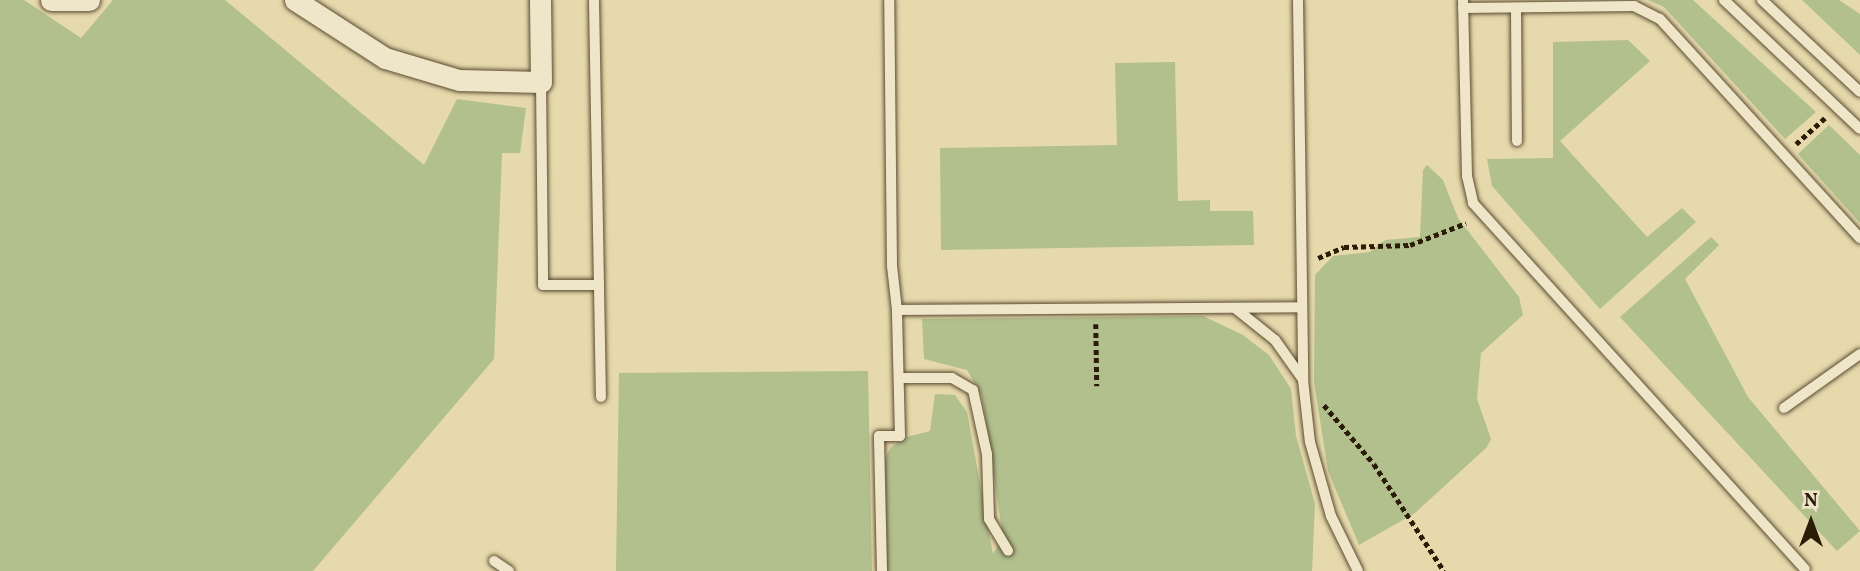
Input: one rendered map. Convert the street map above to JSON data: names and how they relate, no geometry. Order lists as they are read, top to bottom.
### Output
{
  "north": "top"
}
